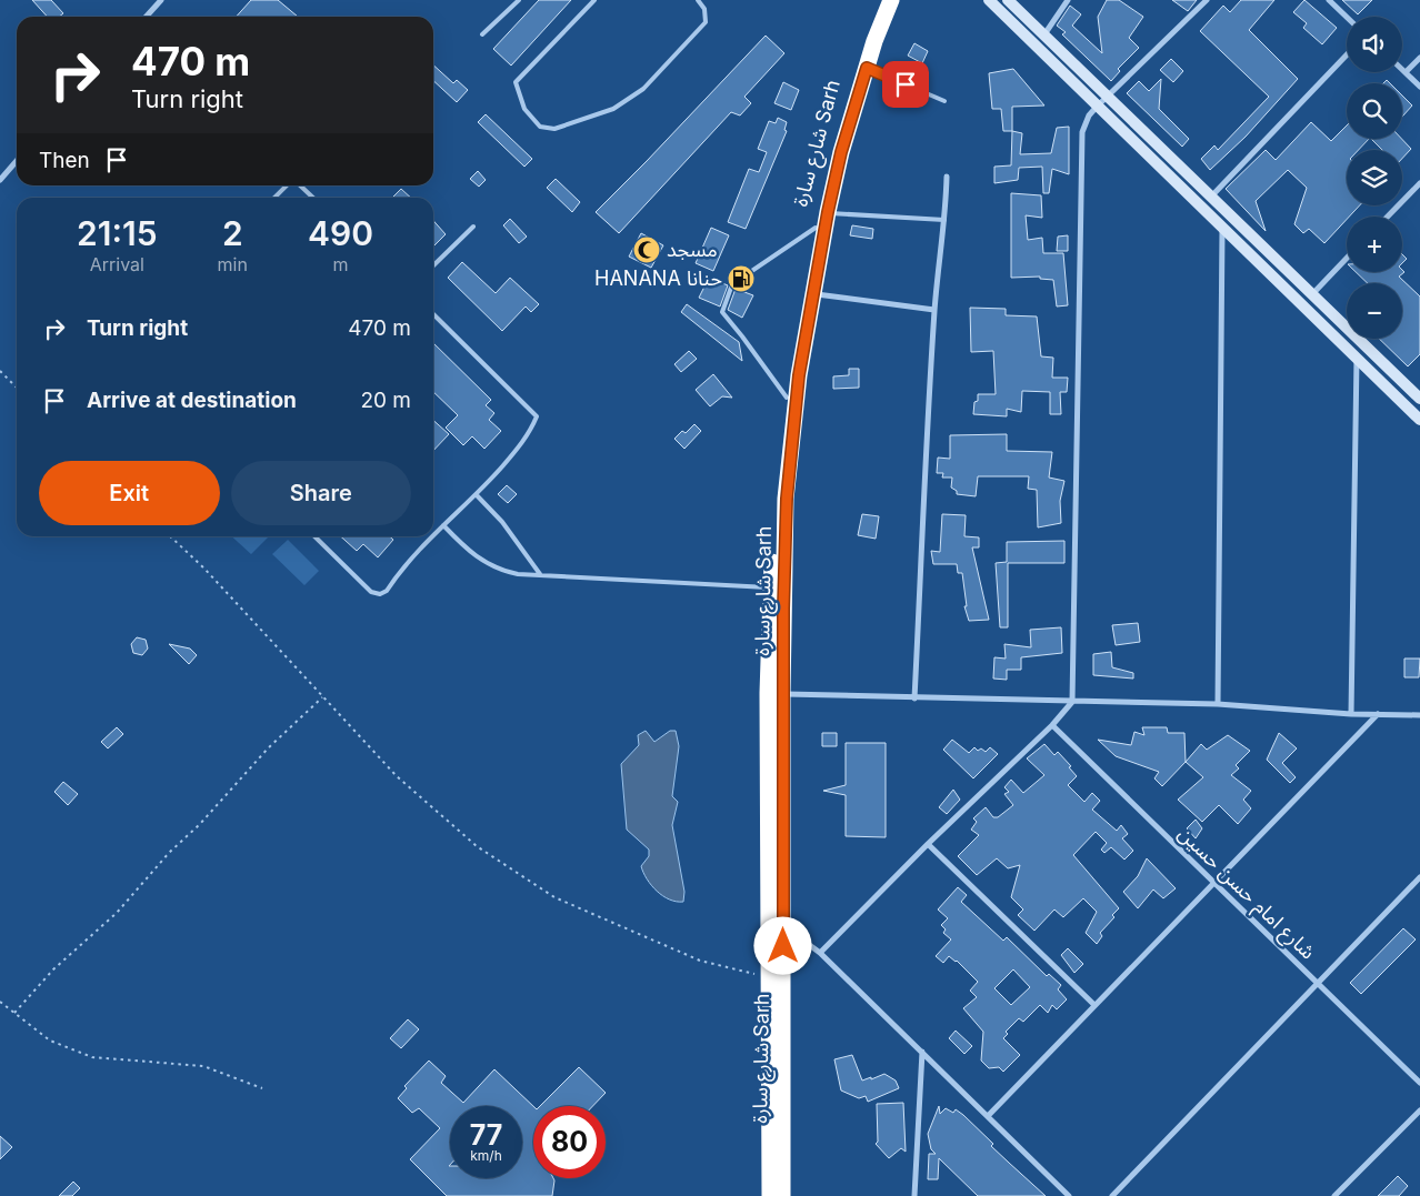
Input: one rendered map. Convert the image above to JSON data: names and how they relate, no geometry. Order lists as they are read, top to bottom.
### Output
{
  "streets": {
    "highway": ["شارع سارة Sarh"],
    "street": ["شارع امام حسن حسين"]
  },
  "places": {
    "mosque": ["مسجد"],
    "fuel station": ["HANANA حنانا"]
  },
  "page": {
    "map_buttons": ["+", "−"],
    "turn": ["470 m", "Turn right"],
    "then": "Then",
    "eta": [
      "21:15",
      "Arrival",
      "2",
      "min",
      "490",
      "m"
    ],
    "list": [
      {
        "name": "Turn right",
        "value": "470 m"
      },
      {
        "name": "Arrive at destination",
        "value": "20 m"
      }
    ],
    "buttons": ["Exit", "Share"],
    "speed": "77 km/h",
    "limit": "80"
  }
}
